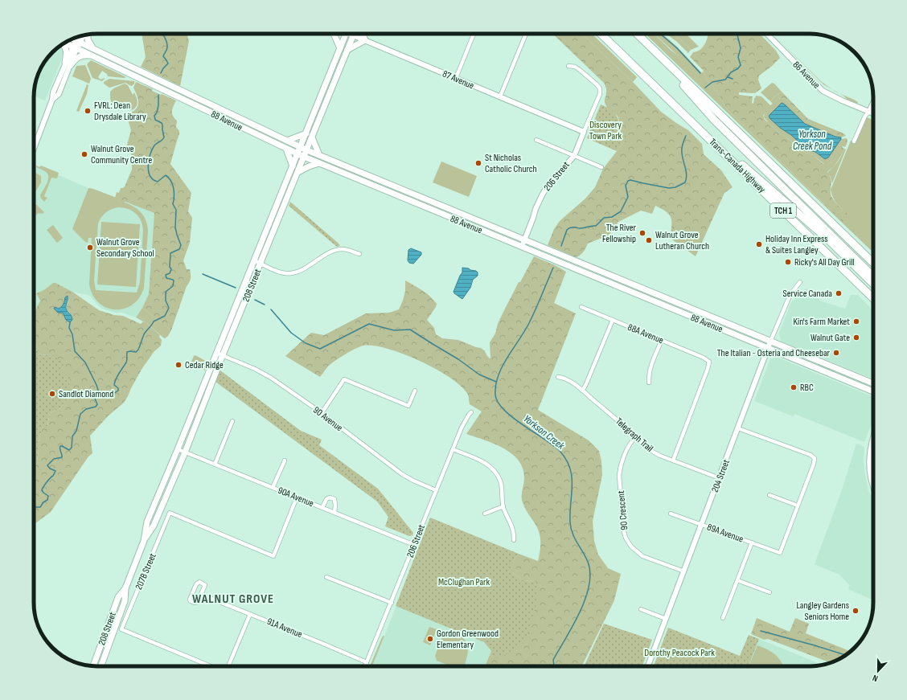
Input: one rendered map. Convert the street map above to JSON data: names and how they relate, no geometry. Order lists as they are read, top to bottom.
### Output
{
  "streets": {
    "highway": ["Trans-Canada Highway", "TCH 1"],
    "main road": ["88 Avenue", "208 Street"],
    "street": [
      "86 Avenue",
      "87 Avenue",
      "206 Street",
      "88A Avenue",
      "90 Avenue",
      "Telegraph Trail",
      "204 Street",
      "90A Avenue",
      "90 Crescent",
      "89A Avenue",
      "207B Street",
      "91A Avenue"
    ]
  },
  "crossings": [
    ["87 Avenue", "206 Street"],
    ["87 Avenue", "208 Street"],
    ["88 Avenue", "206 Street"],
    ["88 Avenue", "208 Street"],
    ["88 Avenue", "204 Street"],
    ["206 Street", "90 Avenue"],
    ["206 Street", "90A Avenue"],
    ["206 Street", "91A Avenue"],
    ["208 Street", "90 Avenue"],
    ["208 Street", "90A Avenue"],
    ["88A Avenue", "Telegraph Trail"],
    ["Telegraph Trail", "204 Street"],
    ["Telegraph Trail", "90 Crescent"],
    ["204 Street", "90 Crescent"],
    ["204 Street", "89A Avenue"],
    ["90A Avenue", "207B Street"]
  ],
  "districts": ["WALNUT GROVE"],
  "water": ["Yorkson Creek Pond", "Yorkson Creek"],
  "parks": ["Discovery Town Park", "McClughan Park", "Dorothy Peacock Park"],
  "places": [
    "FVRL: Dean Drysdale Library",
    "Walnut Grove Community Centre",
    "St Nicholas Catholic Church",
    "The River Fellowship",
    "Walnut Grove Lutheran Church",
    "Holiday Inn Express & Suites Langley",
    "Walnut Grove Secondary School",
    "Ricky's All Day Grill",
    "Service Canada",
    "Kin's Farm Market",
    "Walnut Gate",
    "The Italian - Osteria and Cheesebar",
    "Cedar Ridge",
    "RBC",
    "Sandlot Diamond",
    "Langley Gardens Seniors Home",
    "Gordon Greenwood Elementary"
  ],
  "north": "bottom"
}
